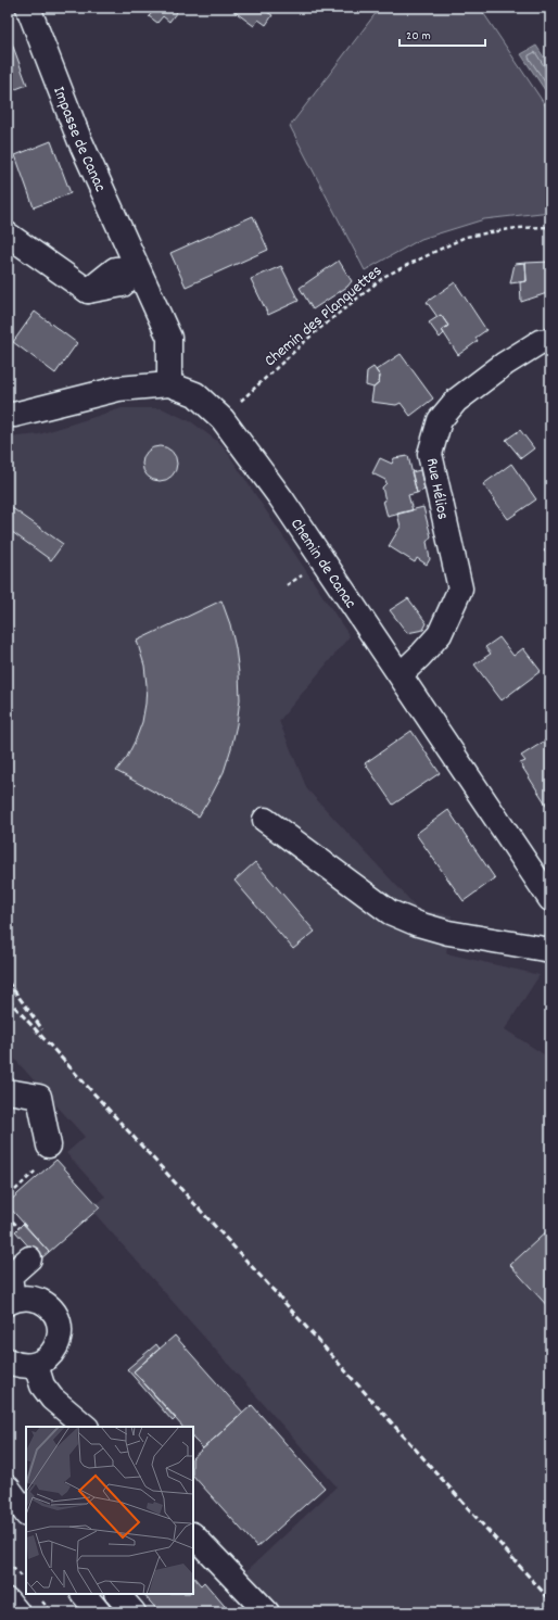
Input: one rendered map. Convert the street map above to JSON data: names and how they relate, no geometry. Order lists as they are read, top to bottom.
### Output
{
  "streets": {
    "street": ["Impasse de Canac", "Rue Hélios", "Chemin de Canac"],
    "path": ["Chemin des Planquettes"]
  },
  "crossings": [
    ["Impasse de Canac", "Chemin de Canac"],
    ["Chemin des Planquettes", "Chemin de Canac"],
    ["Rue Hélios", "Chemin de Canac"]
  ],
  "scale_bar": "20 m"
}
